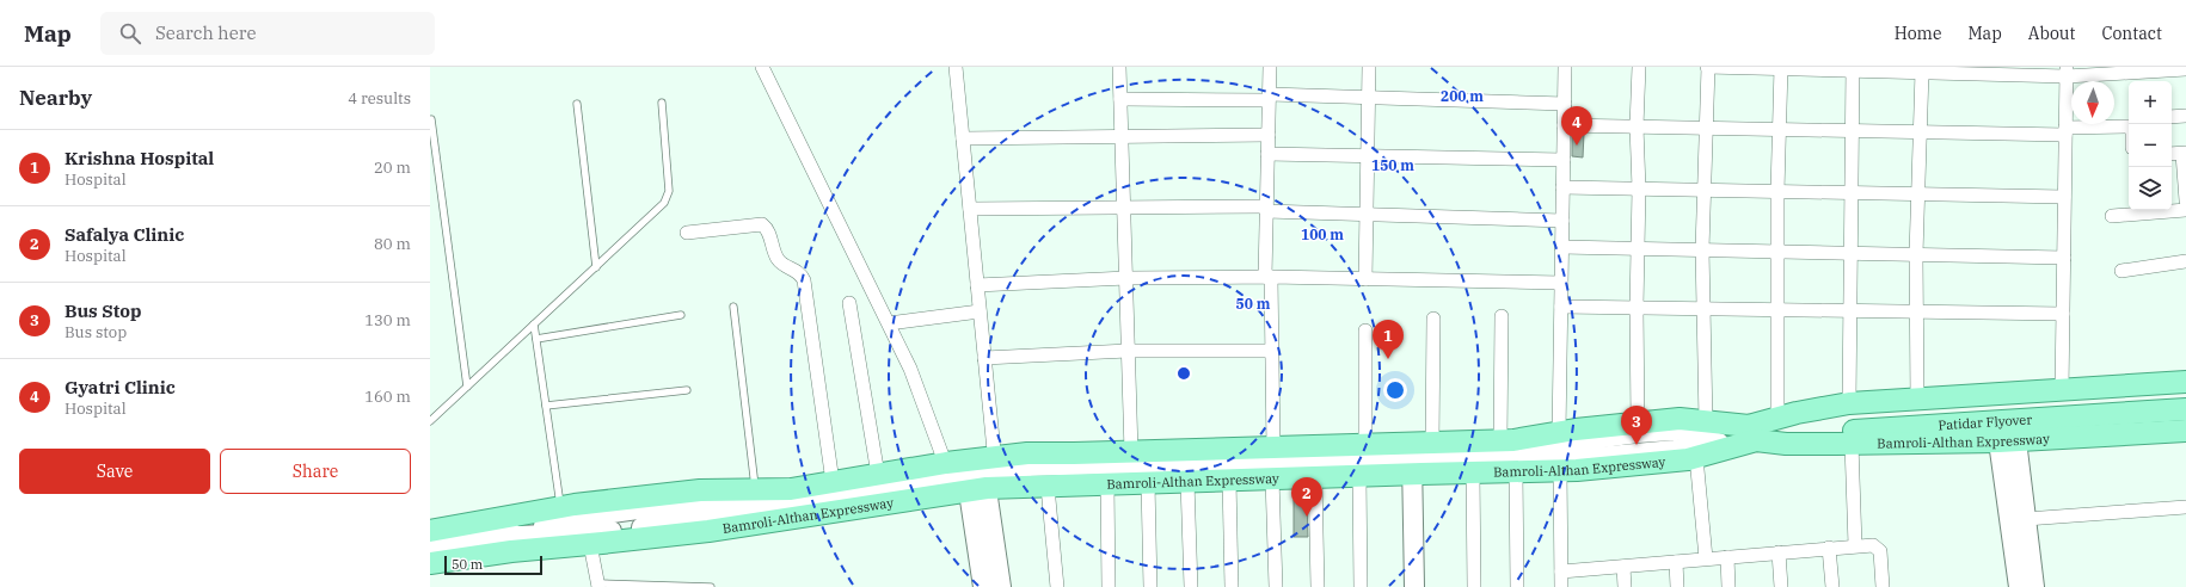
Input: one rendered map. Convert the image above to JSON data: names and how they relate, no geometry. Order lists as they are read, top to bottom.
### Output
{
  "streets": {
    "main road": ["Patidar Flyover", "Bamroli-Althan Expressway"]
  },
  "crossings": [
    ["Patidar Flyover", "Bamroli-Althan Expressway"]
  ],
  "scale_bar": "50 m",
  "north": "bottom",
  "page": {
    "header": "Map",
    "search": "Search here",
    "nav": [
      "Home",
      "Map",
      "About",
      "Contact"
    ],
    "heading": ["Nearby", "4 results"],
    "map_buttons": ["+", "−"],
    "pins": [
      "4",
      "1",
      "3",
      "2"
    ],
    "list": [
      {
        "mark": "1",
        "name": "Krishna Hospital",
        "note": "Hospital",
        "value": "20 m"
      },
      {
        "mark": "2",
        "name": "Safalya Clinic",
        "note": "Hospital",
        "value": "80 m"
      },
      {
        "mark": "3",
        "name": "Bus Stop",
        "note": "Bus stop",
        "value": "130 m"
      },
      {
        "mark": "4",
        "name": "Gyatri Clinic",
        "note": "Hospital",
        "value": "160 m"
      }
    ],
    "buttons": ["Save", "Share"],
    "scale": "50 m"
  },
  "rings": [
    "200 m",
    "150 m",
    "100 m",
    "50 m"
  ]
}
